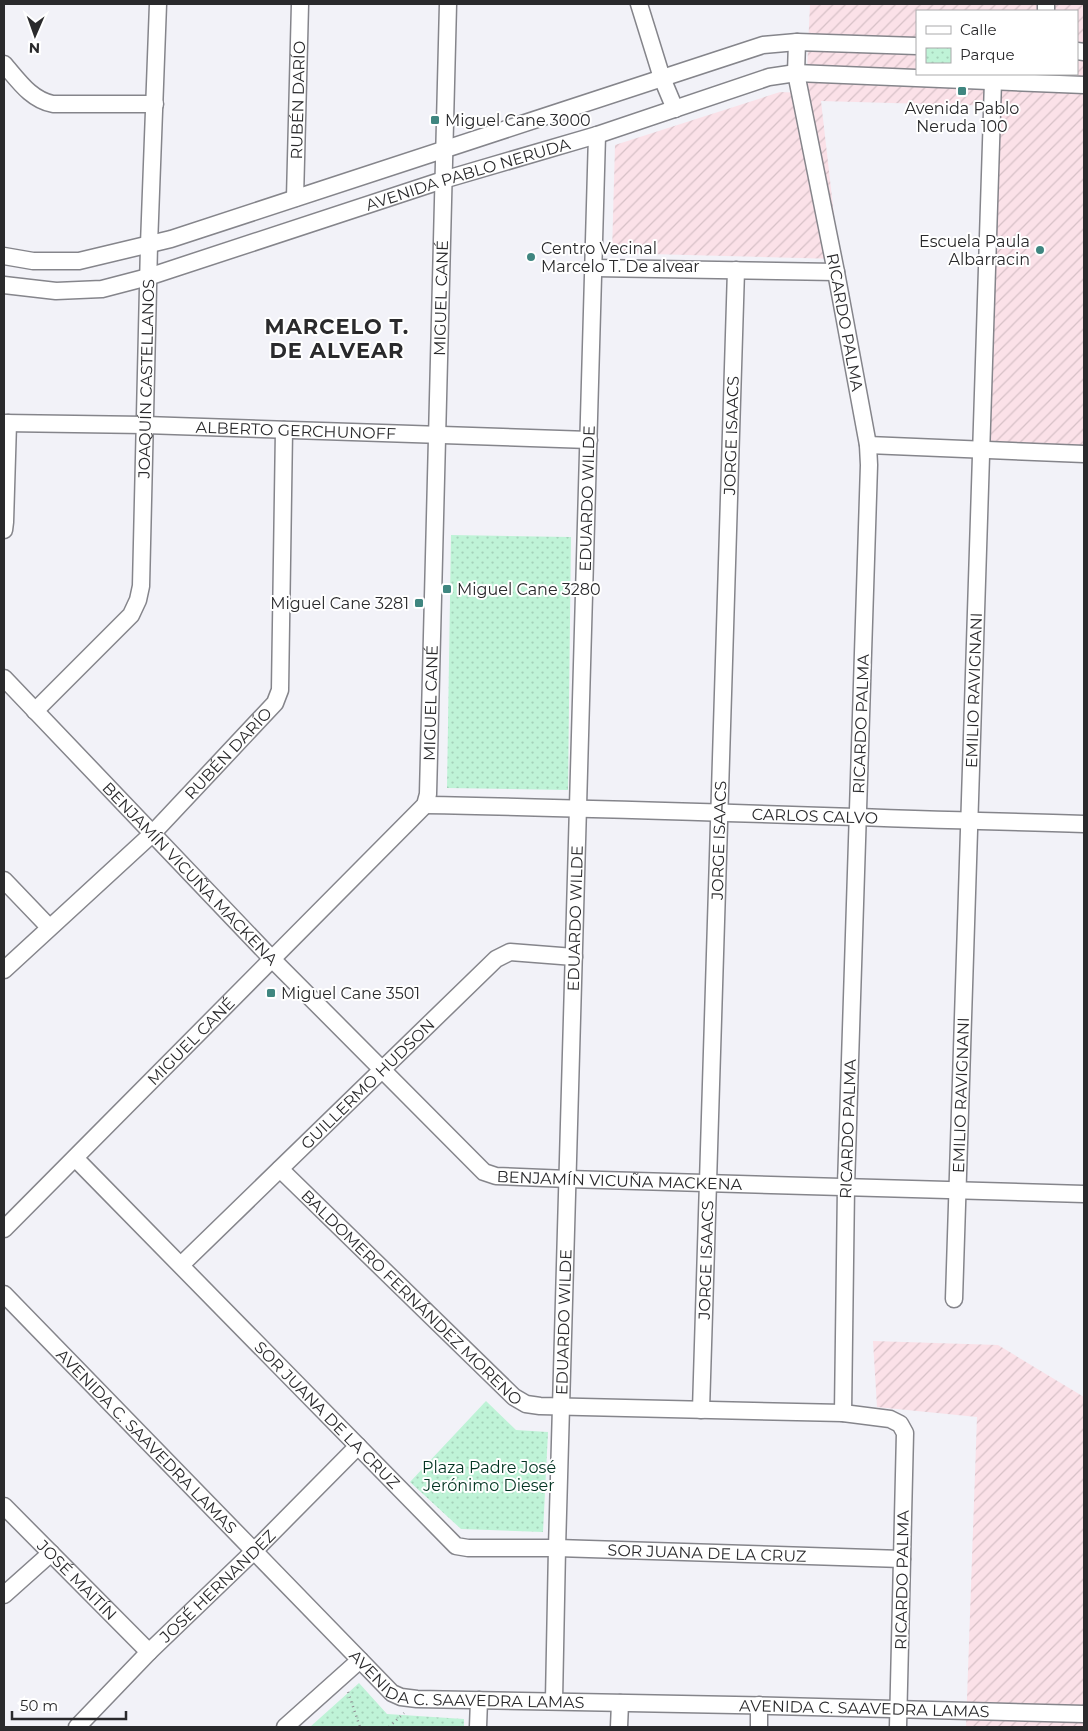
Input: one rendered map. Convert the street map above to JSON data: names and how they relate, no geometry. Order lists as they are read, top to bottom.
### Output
{
  "streets": {
    "street": [
      "RUBÉN DARÍO",
      "AVENIDA PABLO NERUDA",
      "MIGUEL CANÉ",
      "RICARDO PALMA",
      "JOAQUÍN CASTELLANOS",
      "ALBERTO GERCHUNOFF",
      "JORGE ISAACS",
      "EDUARDO WILDE",
      "EMILIO RAVIGNANI",
      "CARLOS CALVO",
      "BENJAMÍN VICUÑA MACKENA",
      "GUILLERMO HUDSON",
      "BALDOMERO FERNÁNDEZ MORENO",
      "SOR JUANA DE LA CRUZ",
      "AVENIDA C. SAAVEDRA LAMAS",
      "JOSÉ MAITÍN",
      "JOSÉ HERNANDEZ"
    ]
  },
  "crossings": [
    ["RUBÉN DARÍO", "AVENIDA PABLO NERUDA"],
    ["RUBÉN DARÍO", "ALBERTO GERCHUNOFF"],
    ["RUBÉN DARÍO", "BENJAMÍN VICUÑA MACKENA"],
    ["AVENIDA PABLO NERUDA", "MIGUEL CANÉ"],
    ["AVENIDA PABLO NERUDA", "RICARDO PALMA"],
    ["AVENIDA PABLO NERUDA", "JOAQUÍN CASTELLANOS"],
    ["AVENIDA PABLO NERUDA", "EDUARDO WILDE"],
    ["AVENIDA PABLO NERUDA", "EMILIO RAVIGNANI"],
    ["MIGUEL CANÉ", "ALBERTO GERCHUNOFF"],
    ["MIGUEL CANÉ", "CARLOS CALVO"],
    ["MIGUEL CANÉ", "BENJAMÍN VICUÑA MACKENA"],
    ["MIGUEL CANÉ", "SOR JUANA DE LA CRUZ"],
    ["RICARDO PALMA", "CARLOS CALVO"],
    ["RICARDO PALMA", "BENJAMÍN VICUÑA MACKENA"],
    ["RICARDO PALMA", "BALDOMERO FERNÁNDEZ MORENO"],
    ["RICARDO PALMA", "SOR JUANA DE LA CRUZ"],
    ["RICARDO PALMA", "AVENIDA C. SAAVEDRA LAMAS"],
    ["JOAQUÍN CASTELLANOS", "ALBERTO GERCHUNOFF"],
    ["JOAQUÍN CASTELLANOS", "BENJAMÍN VICUÑA MACKENA"],
    ["ALBERTO GERCHUNOFF", "EDUARDO WILDE"],
    ["JORGE ISAACS", "CARLOS CALVO"],
    ["JORGE ISAACS", "BENJAMÍN VICUÑA MACKENA"],
    ["JORGE ISAACS", "BALDOMERO FERNÁNDEZ MORENO"],
    ["EDUARDO WILDE", "CARLOS CALVO"],
    ["EDUARDO WILDE", "BENJAMÍN VICUÑA MACKENA"],
    ["EDUARDO WILDE", "GUILLERMO HUDSON"],
    ["EDUARDO WILDE", "BALDOMERO FERNÁNDEZ MORENO"],
    ["EDUARDO WILDE", "SOR JUANA DE LA CRUZ"],
    ["EDUARDO WILDE", "AVENIDA C. SAAVEDRA LAMAS"],
    ["EMILIO RAVIGNANI", "CARLOS CALVO"],
    ["EMILIO RAVIGNANI", "BENJAMÍN VICUÑA MACKENA"],
    ["BENJAMÍN VICUÑA MACKENA", "GUILLERMO HUDSON"],
    ["GUILLERMO HUDSON", "BALDOMERO FERNÁNDEZ MORENO"],
    ["GUILLERMO HUDSON", "SOR JUANA DE LA CRUZ"],
    ["SOR JUANA DE LA CRUZ", "JOSÉ HERNANDEZ"],
    ["AVENIDA C. SAAVEDRA LAMAS", "JOSÉ HERNANDEZ"],
    ["JOSÉ MAITÍN", "JOSÉ HERNANDEZ"]
  ],
  "districts": ["MARCELO T. DE ALVEAR"],
  "parks": ["Plaza Padre José Jerónimo Dieser"],
  "places": {
    "transit": [
      "Avenida Pablo Neruda 100",
      "Miguel Cane 3000",
      "Miguel Cane 3280",
      "Miguel Cane 3281",
      "Miguel Cane 3501"
    ],
    "other": ["Escuela Paula Albarracin", "Centro Vecinal Marcelo T. De alvear"]
  },
  "legend": ["Calle", "Parque"],
  "scale_bar": "50 m",
  "north": "bottom"
}
